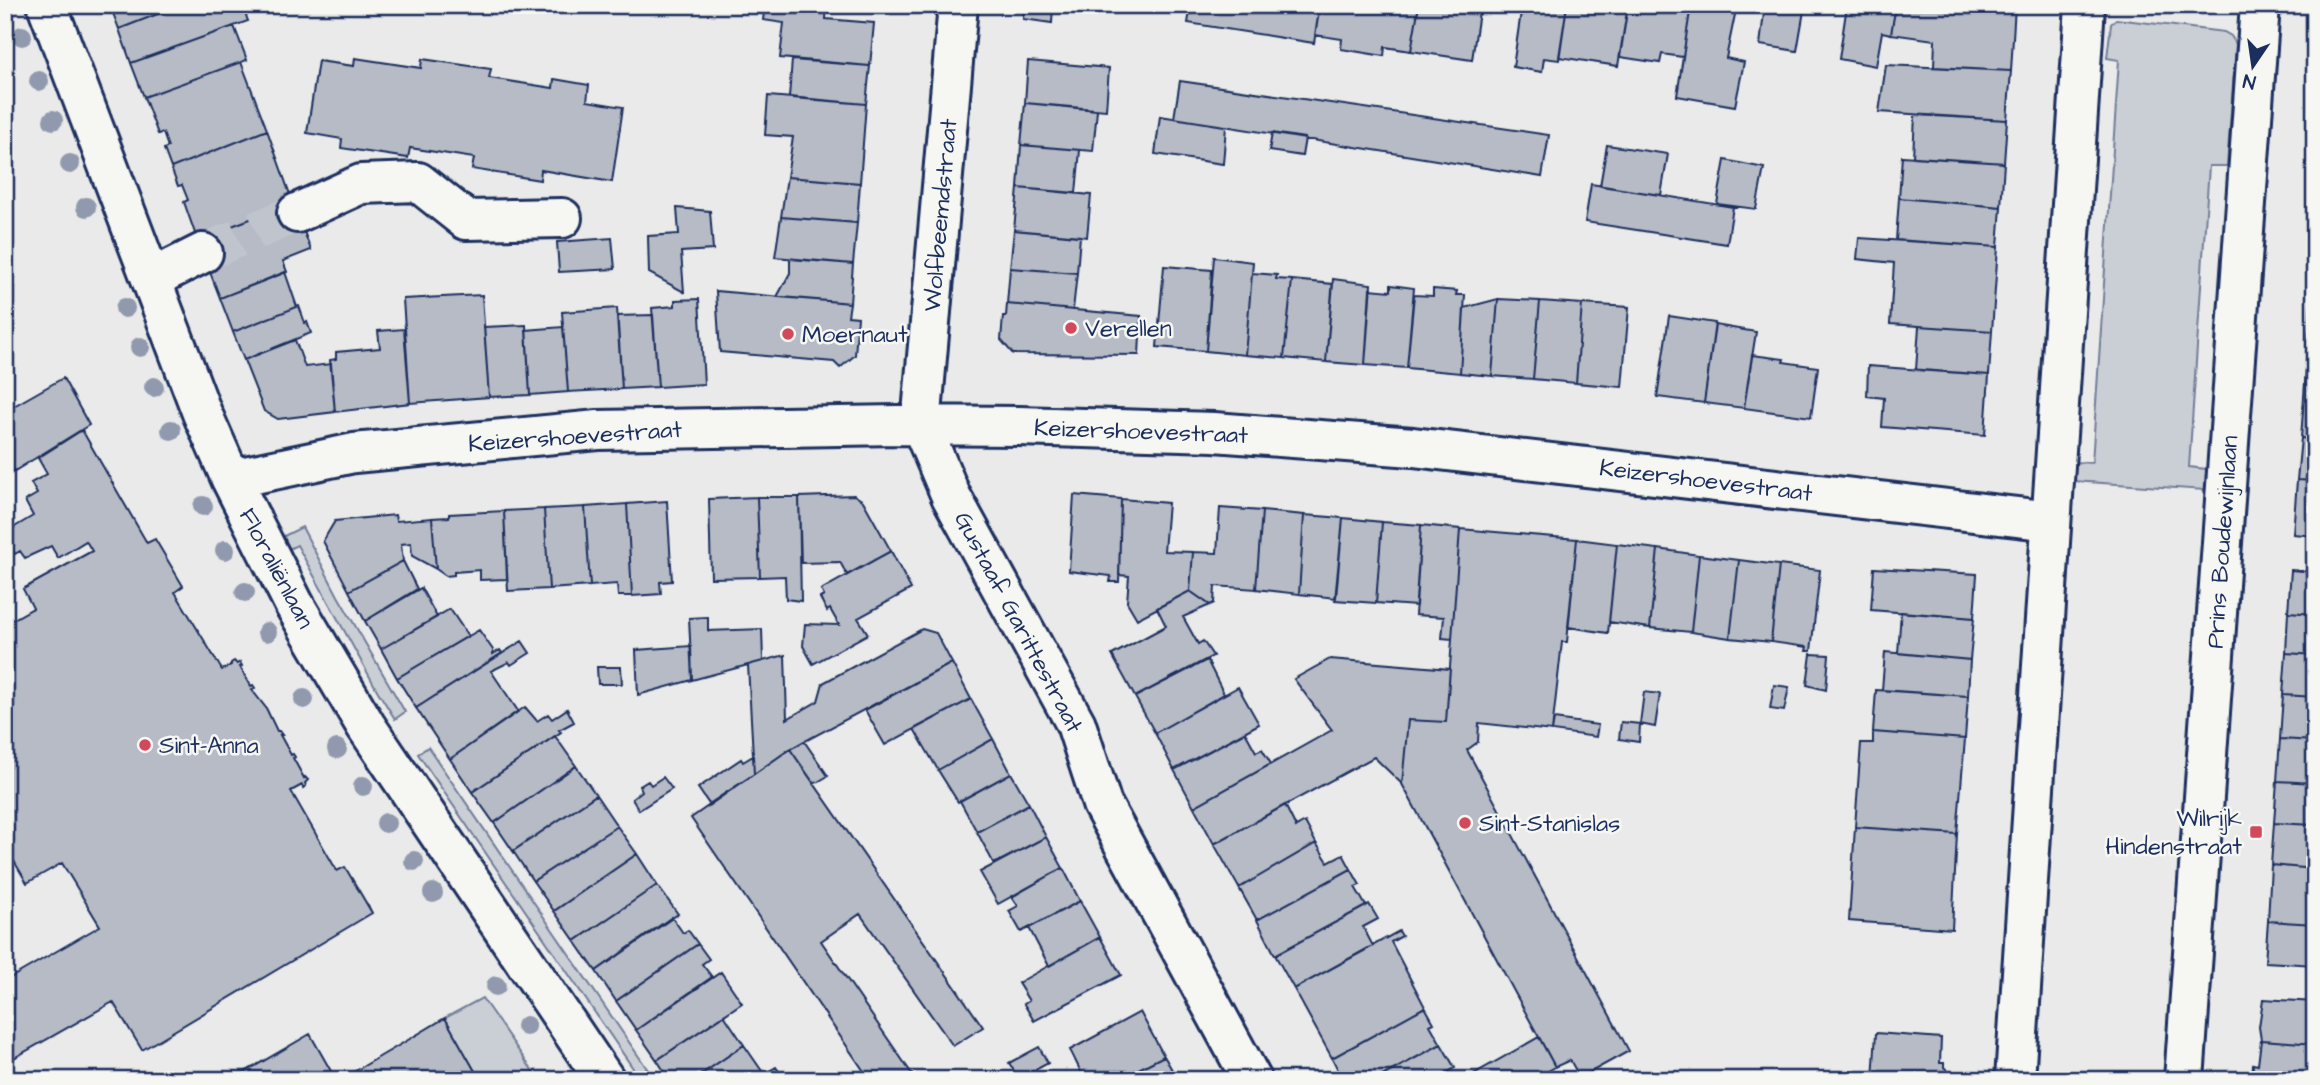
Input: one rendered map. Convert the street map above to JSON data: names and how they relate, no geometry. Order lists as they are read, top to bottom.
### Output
{
  "streets": {
    "street": [
      "Wolfbeemdstraat",
      "Keizershoevestraat",
      "Prins Boudewijnlaan",
      "Floraliënlaan",
      "Gustaaf Garittestraat"
    ]
  },
  "crossings": [
    ["Wolfbeemdstraat", "Keizershoevestraat"],
    ["Wolfbeemdstraat", "Gustaaf Garittestraat"],
    ["Keizershoevestraat", "Floraliënlaan"],
    ["Keizershoevestraat", "Gustaaf Garittestraat"]
  ],
  "places": {
    "other": [
      "Verellen",
      "Moernaut",
      "Sint-Anna",
      "Sint-Stanislas"
    ],
    "transit": ["Wilrijk Hindenstraat"]
  },
  "north": "bottom"
}
